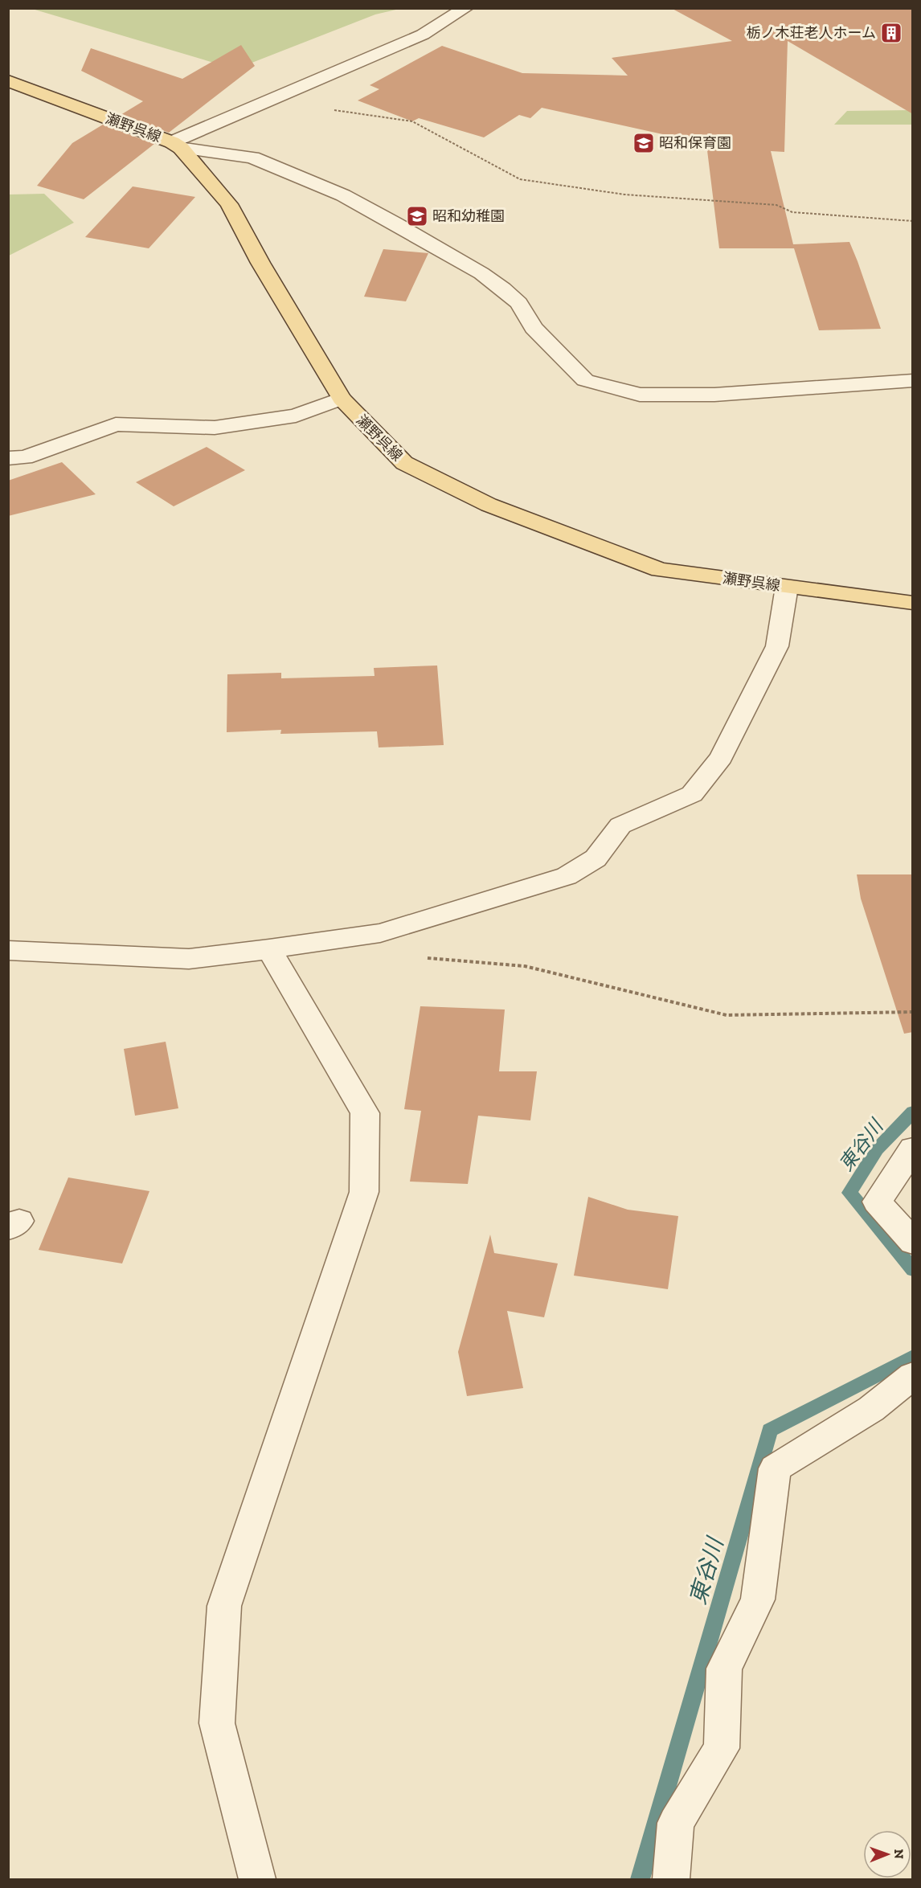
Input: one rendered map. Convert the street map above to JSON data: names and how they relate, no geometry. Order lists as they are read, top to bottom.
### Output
{
  "streets": {
    "main road": ["瀬野呉線"]
  },
  "water": ["東谷川"],
  "places": {
    "building": ["栃ノ木荘老人ホーム"],
    "school or university": ["昭和保育園", "昭和幼稚園"]
  },
  "north": "right"
}
